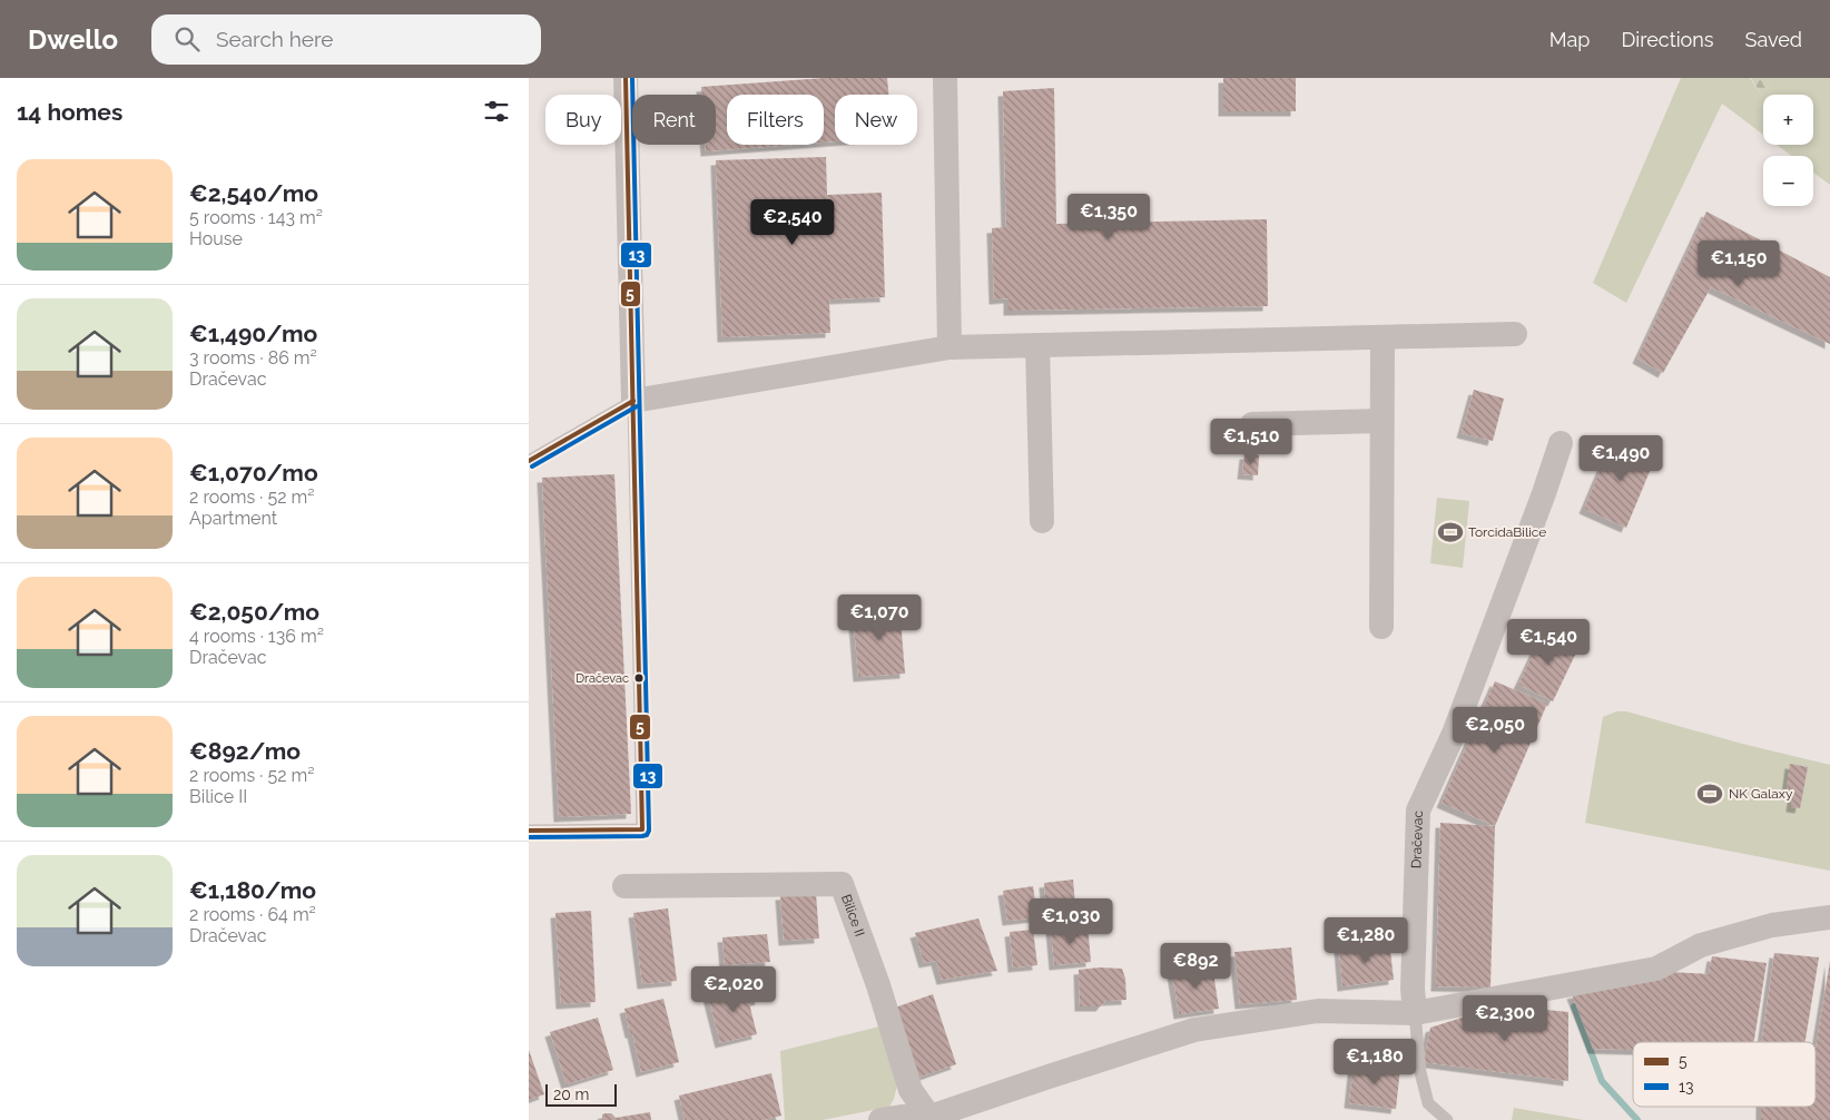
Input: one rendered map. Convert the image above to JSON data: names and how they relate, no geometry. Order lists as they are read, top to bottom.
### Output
{
  "streets": {
    "street": ["Dračevac", "Bilice II"]
  },
  "places": {
    "sports": ["TorcidaBilice", "NK Galaxy"],
    "other": ["Dračevac"]
  },
  "lines": ["transit line 5", "transit line 13"],
  "legend": ["5", "13"],
  "scale_bar": "20 m",
  "page": {
    "header": "Dwello",
    "search": "Search here",
    "nav": ["Map", "Directions", "Saved"],
    "heading": "14 homes",
    "map_buttons": ["+", "−"],
    "chip": [
      "Buy",
      "Rent",
      "Filters",
      "New"
    ],
    "list": [
      {
        "name": "€2,540/mo",
        "note": "5 rooms · 143 m² · House"
      },
      {
        "name": "€1,490/mo",
        "note": "3 rooms · 86 m² · Dračevac"
      },
      {
        "name": "€1,070/mo",
        "note": "2 rooms · 52 m² · Apartment"
      },
      {
        "name": "€2,050/mo",
        "note": "4 rooms · 136 m² · Dračevac"
      },
      {
        "name": "€892/mo",
        "note": "2 rooms · 52 m² · Bilice II"
      },
      {
        "name": "€1,180/mo",
        "note": "2 rooms · 64 m² · Dračevac"
      }
    ],
    "price": [
      "€1,350",
      "€2,540",
      "€1,150",
      "€1,510",
      "€1,490",
      "€1,070",
      "€1,540",
      "€2,050",
      "€1,030",
      "€1,280",
      "€892",
      "€2,020",
      "€2,300",
      "€1,180"
    ],
    "scale": "20 m"
  }
}
